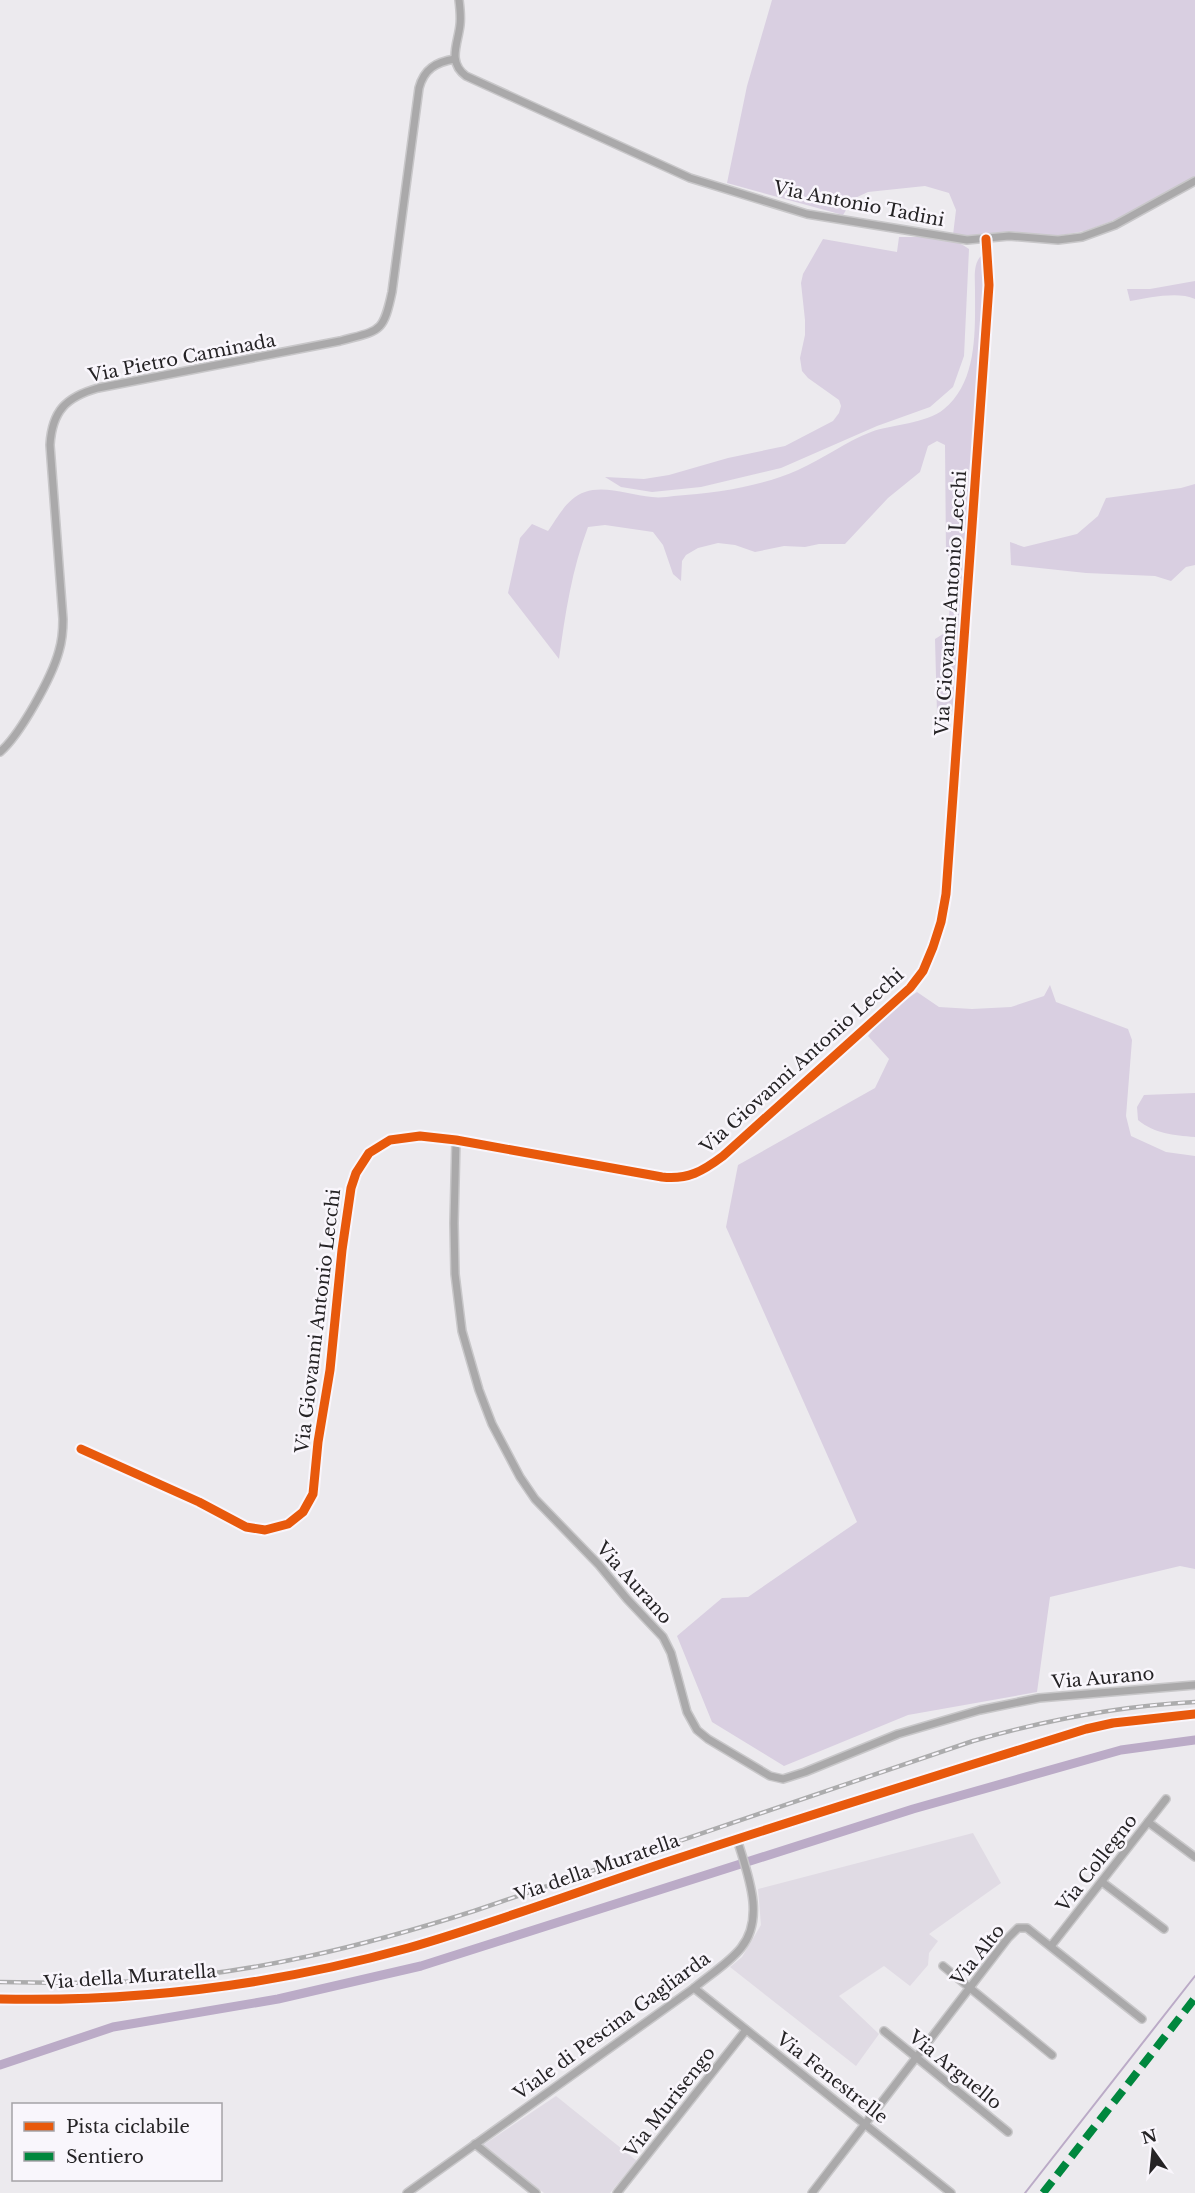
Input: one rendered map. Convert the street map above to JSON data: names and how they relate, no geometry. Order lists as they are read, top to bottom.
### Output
{
  "streets": {
    "street": [
      "Via Antonio Tadini",
      "Via Pietro Caminada",
      "Via Giovanni Antonio Lecchi",
      "Via Aurano",
      "Via Collegno",
      "Via della Muratella",
      "Via Alto",
      "Viale di Pescina Gagliarda",
      "Via Arguello",
      "Via Fenestrelle",
      "Via Murisengo"
    ]
  },
  "crossings": [
    ["Via Antonio Tadini", "Via Pietro Caminada"],
    ["Via Antonio Tadini", "Via Giovanni Antonio Lecchi"],
    ["Via Giovanni Antonio Lecchi", "Via Aurano"],
    ["Via Collegno", "Via Alto"],
    ["Via della Muratella", "Viale di Pescina Gagliarda"],
    ["Via Alto", "Via Arguello"],
    ["Via Alto", "Via Fenestrelle"],
    ["Viale di Pescina Gagliarda", "Via Fenestrelle"],
    ["Via Fenestrelle", "Via Murisengo"]
  ],
  "legend": ["Pista ciclabile", "Sentiero"],
  "north": "top"
}
